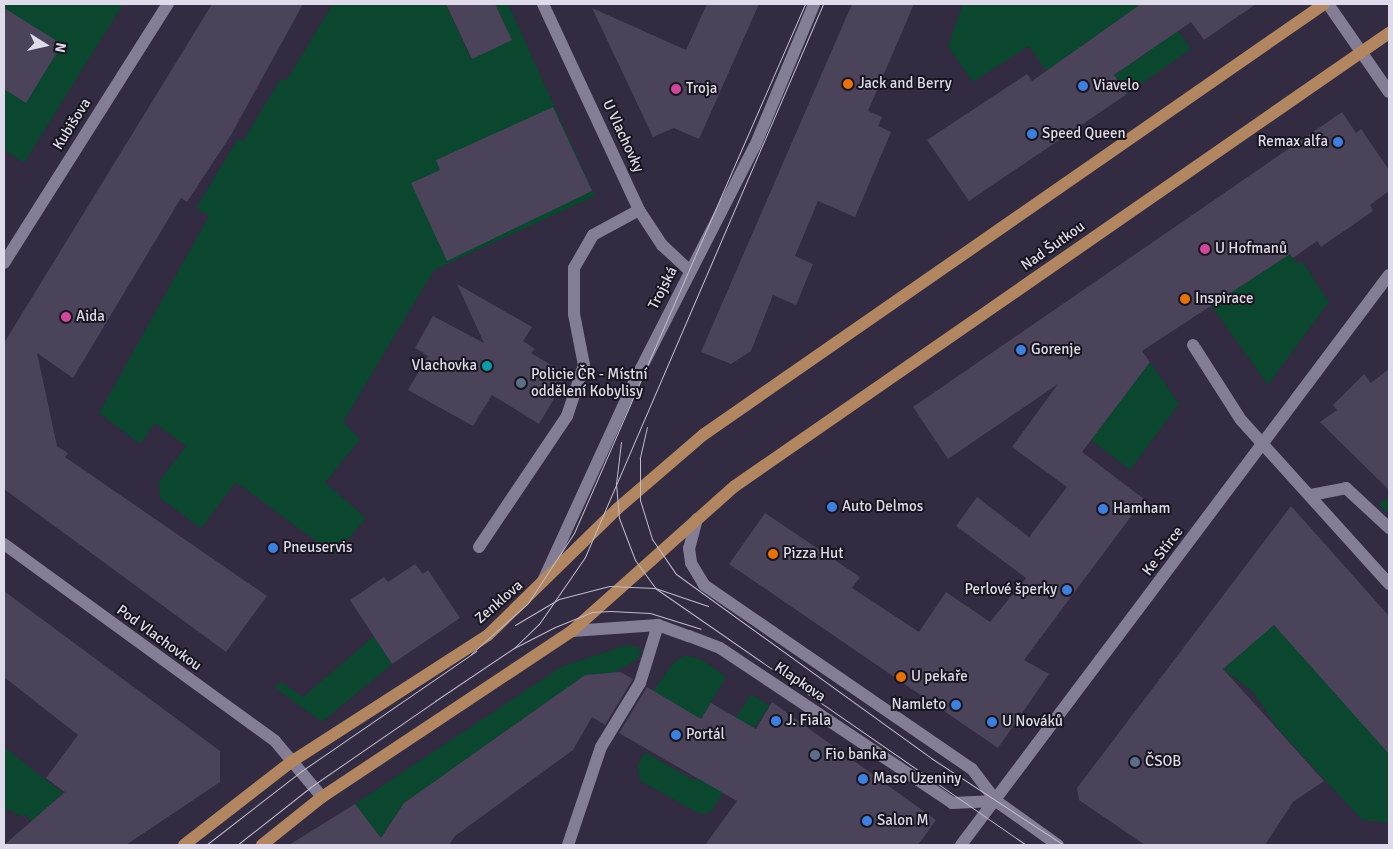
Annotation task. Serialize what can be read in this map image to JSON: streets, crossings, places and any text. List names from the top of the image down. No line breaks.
{"streets":{"main road":["Nad Šutkou","Zenklova"],"street":["Kubišova","U Vlachovky","Trojská","Ke Stírce","Pod Vlachovkou","Klapkova"]},"crossings":[["U Vlachovky","Trojská"],["Nad Šutkou","Klapkova"],["Trojská","Zenklova"],["Ke Stírce","Klapkova"],["Zenklova","Pod Vlachovkou"]],"places":["Jack and Berry","Viavelo","Troja","Speed Queen","Remax alfa","U Hofmanů","Inspirace","Aida","Gorenje","Vlachovka","Policie ČR - Místní oddělení Kobylisy","Auto Delmos","Hamham","Pneuservis","Pizza Hut","Perlové šperky","U pekaře","Namleto","J. Fiala","U Nováků","Portál","Fio banka","ČSOB","Maso Uzeniny","Salon M"],"north":"right"}
